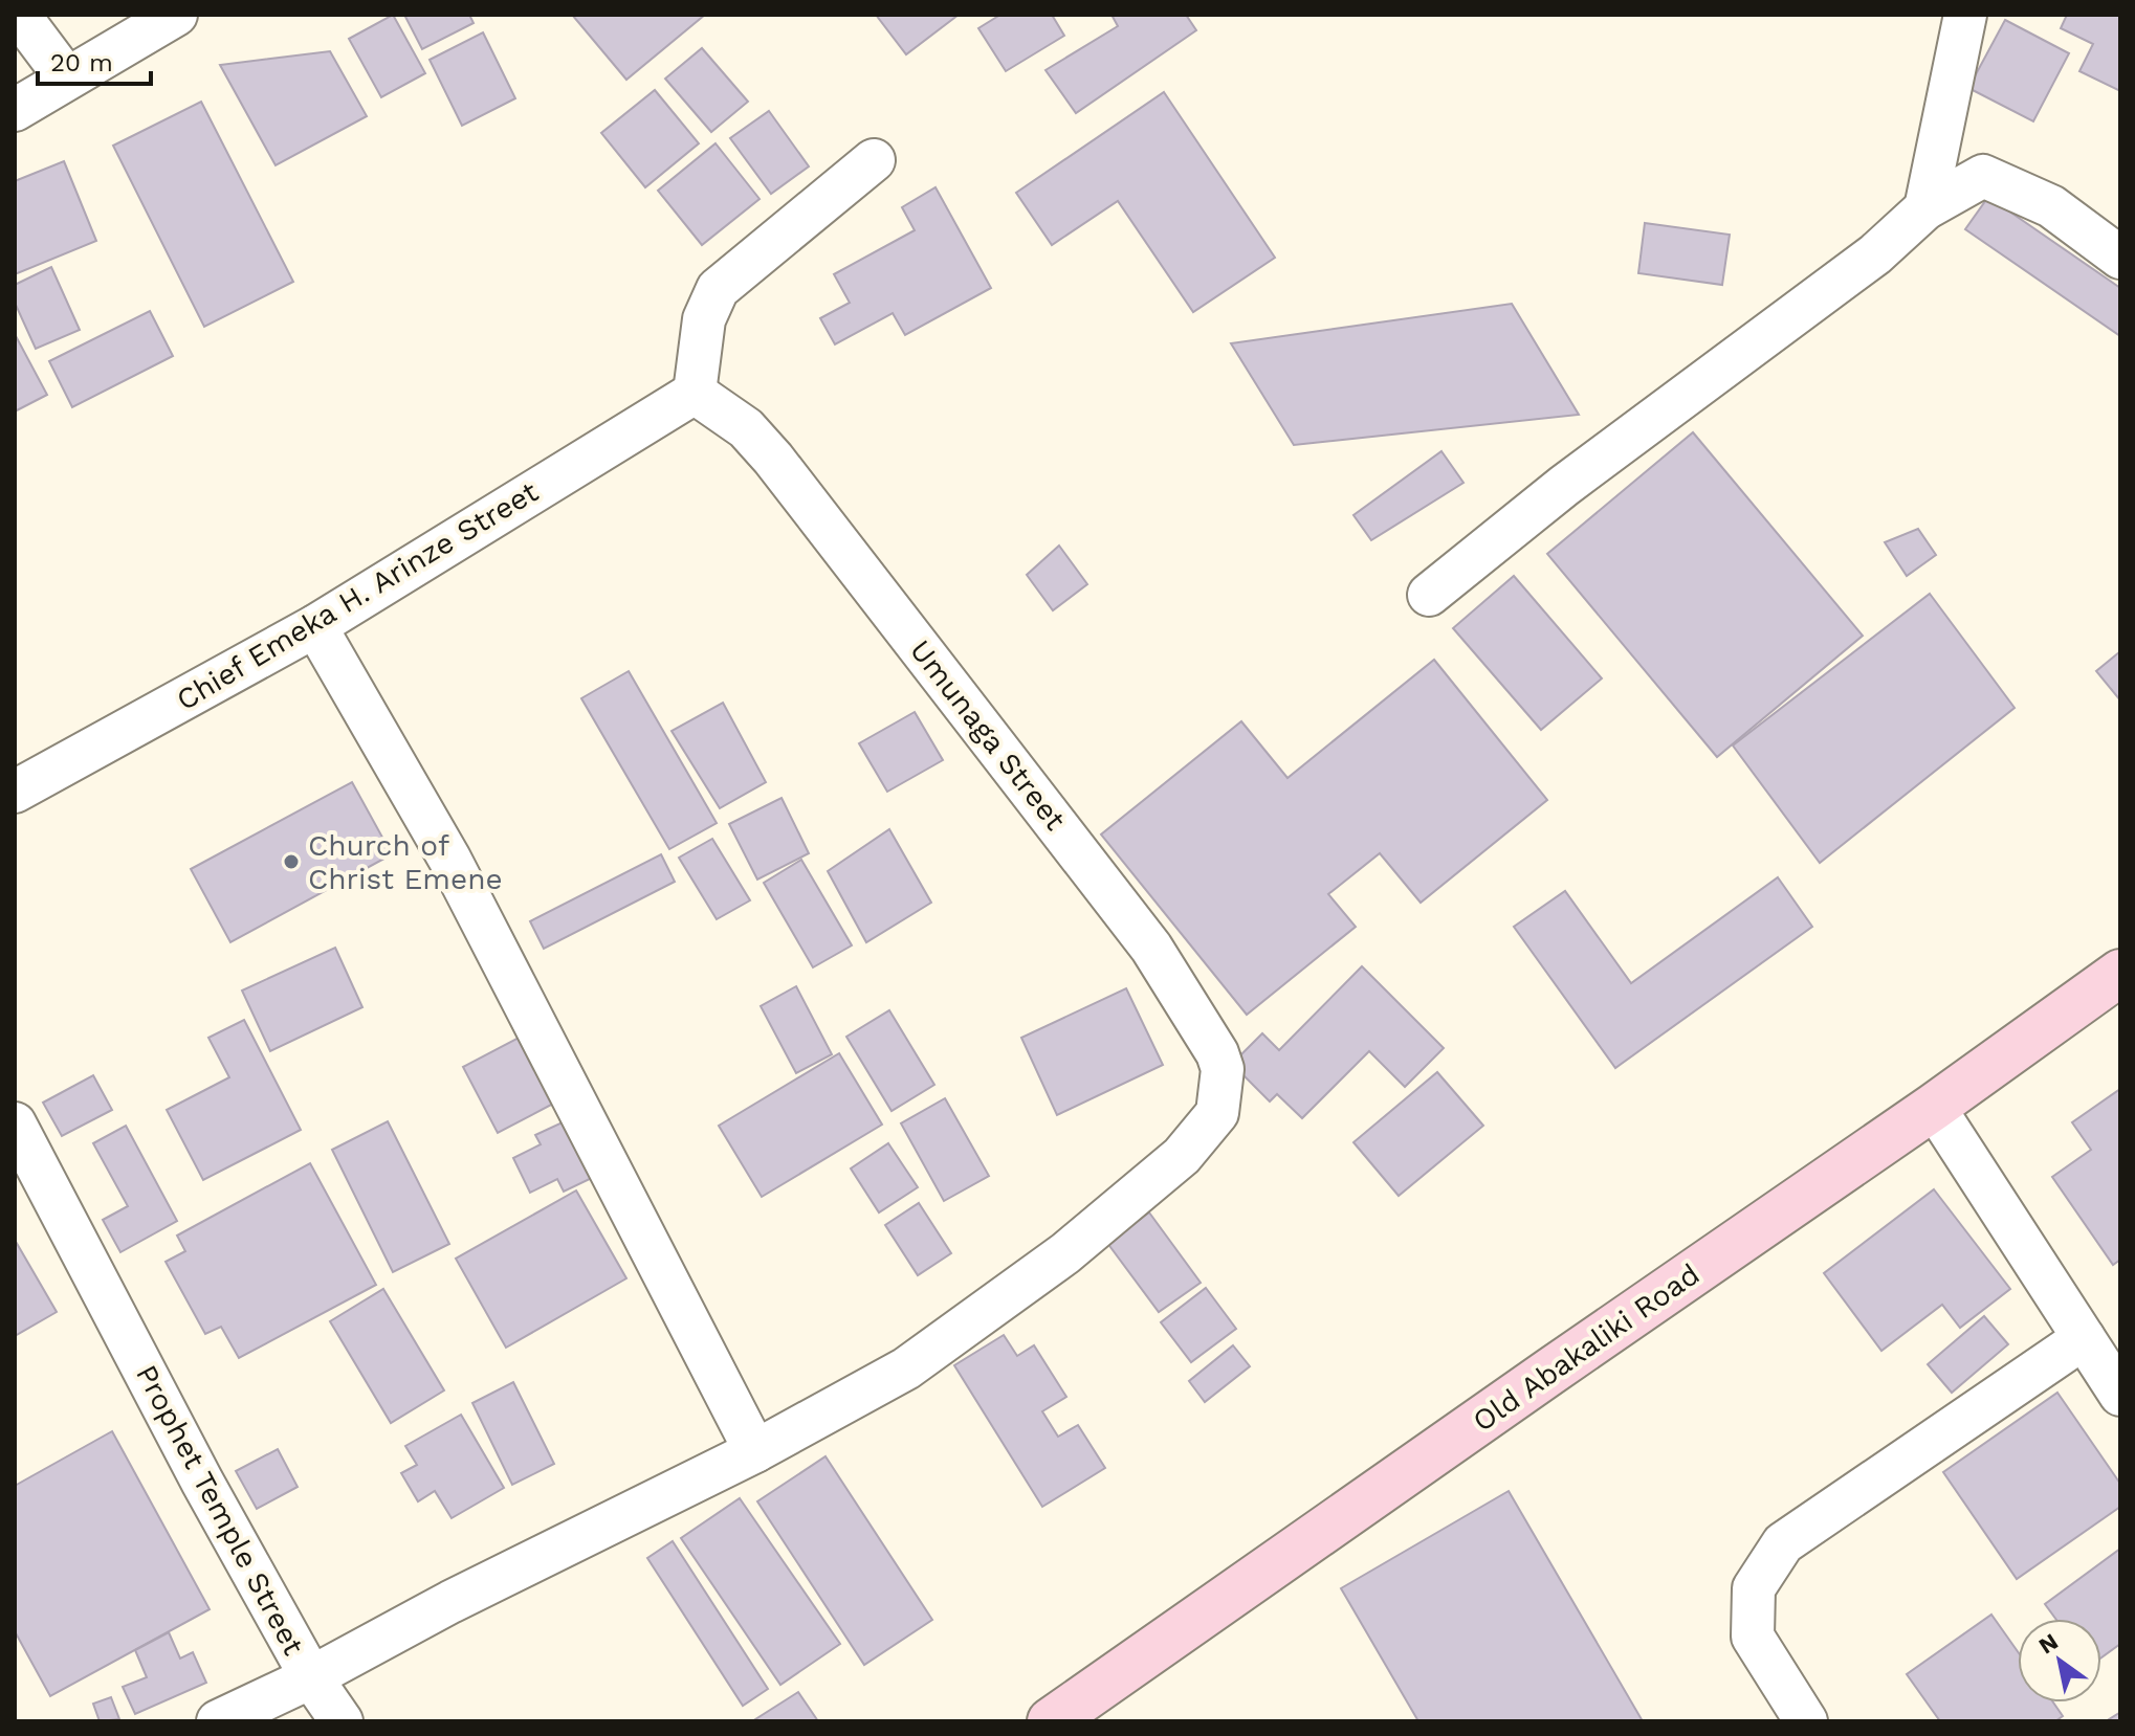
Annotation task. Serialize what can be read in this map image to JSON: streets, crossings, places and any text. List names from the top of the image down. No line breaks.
{"streets":{"main road":["Old Abakaliki Road"],"street":["Chief Emeka H. Arinze Street","Umunaga Street","Prophet Temple Street"]},"crossings":[["Chief Emeka H. Arinze Street","Umunaga Street"],["Umunaga Street","Prophet Temple Street"]],"places":["Church of Christ Emene"],"scale_bar":"20 m","north":"top left"}
